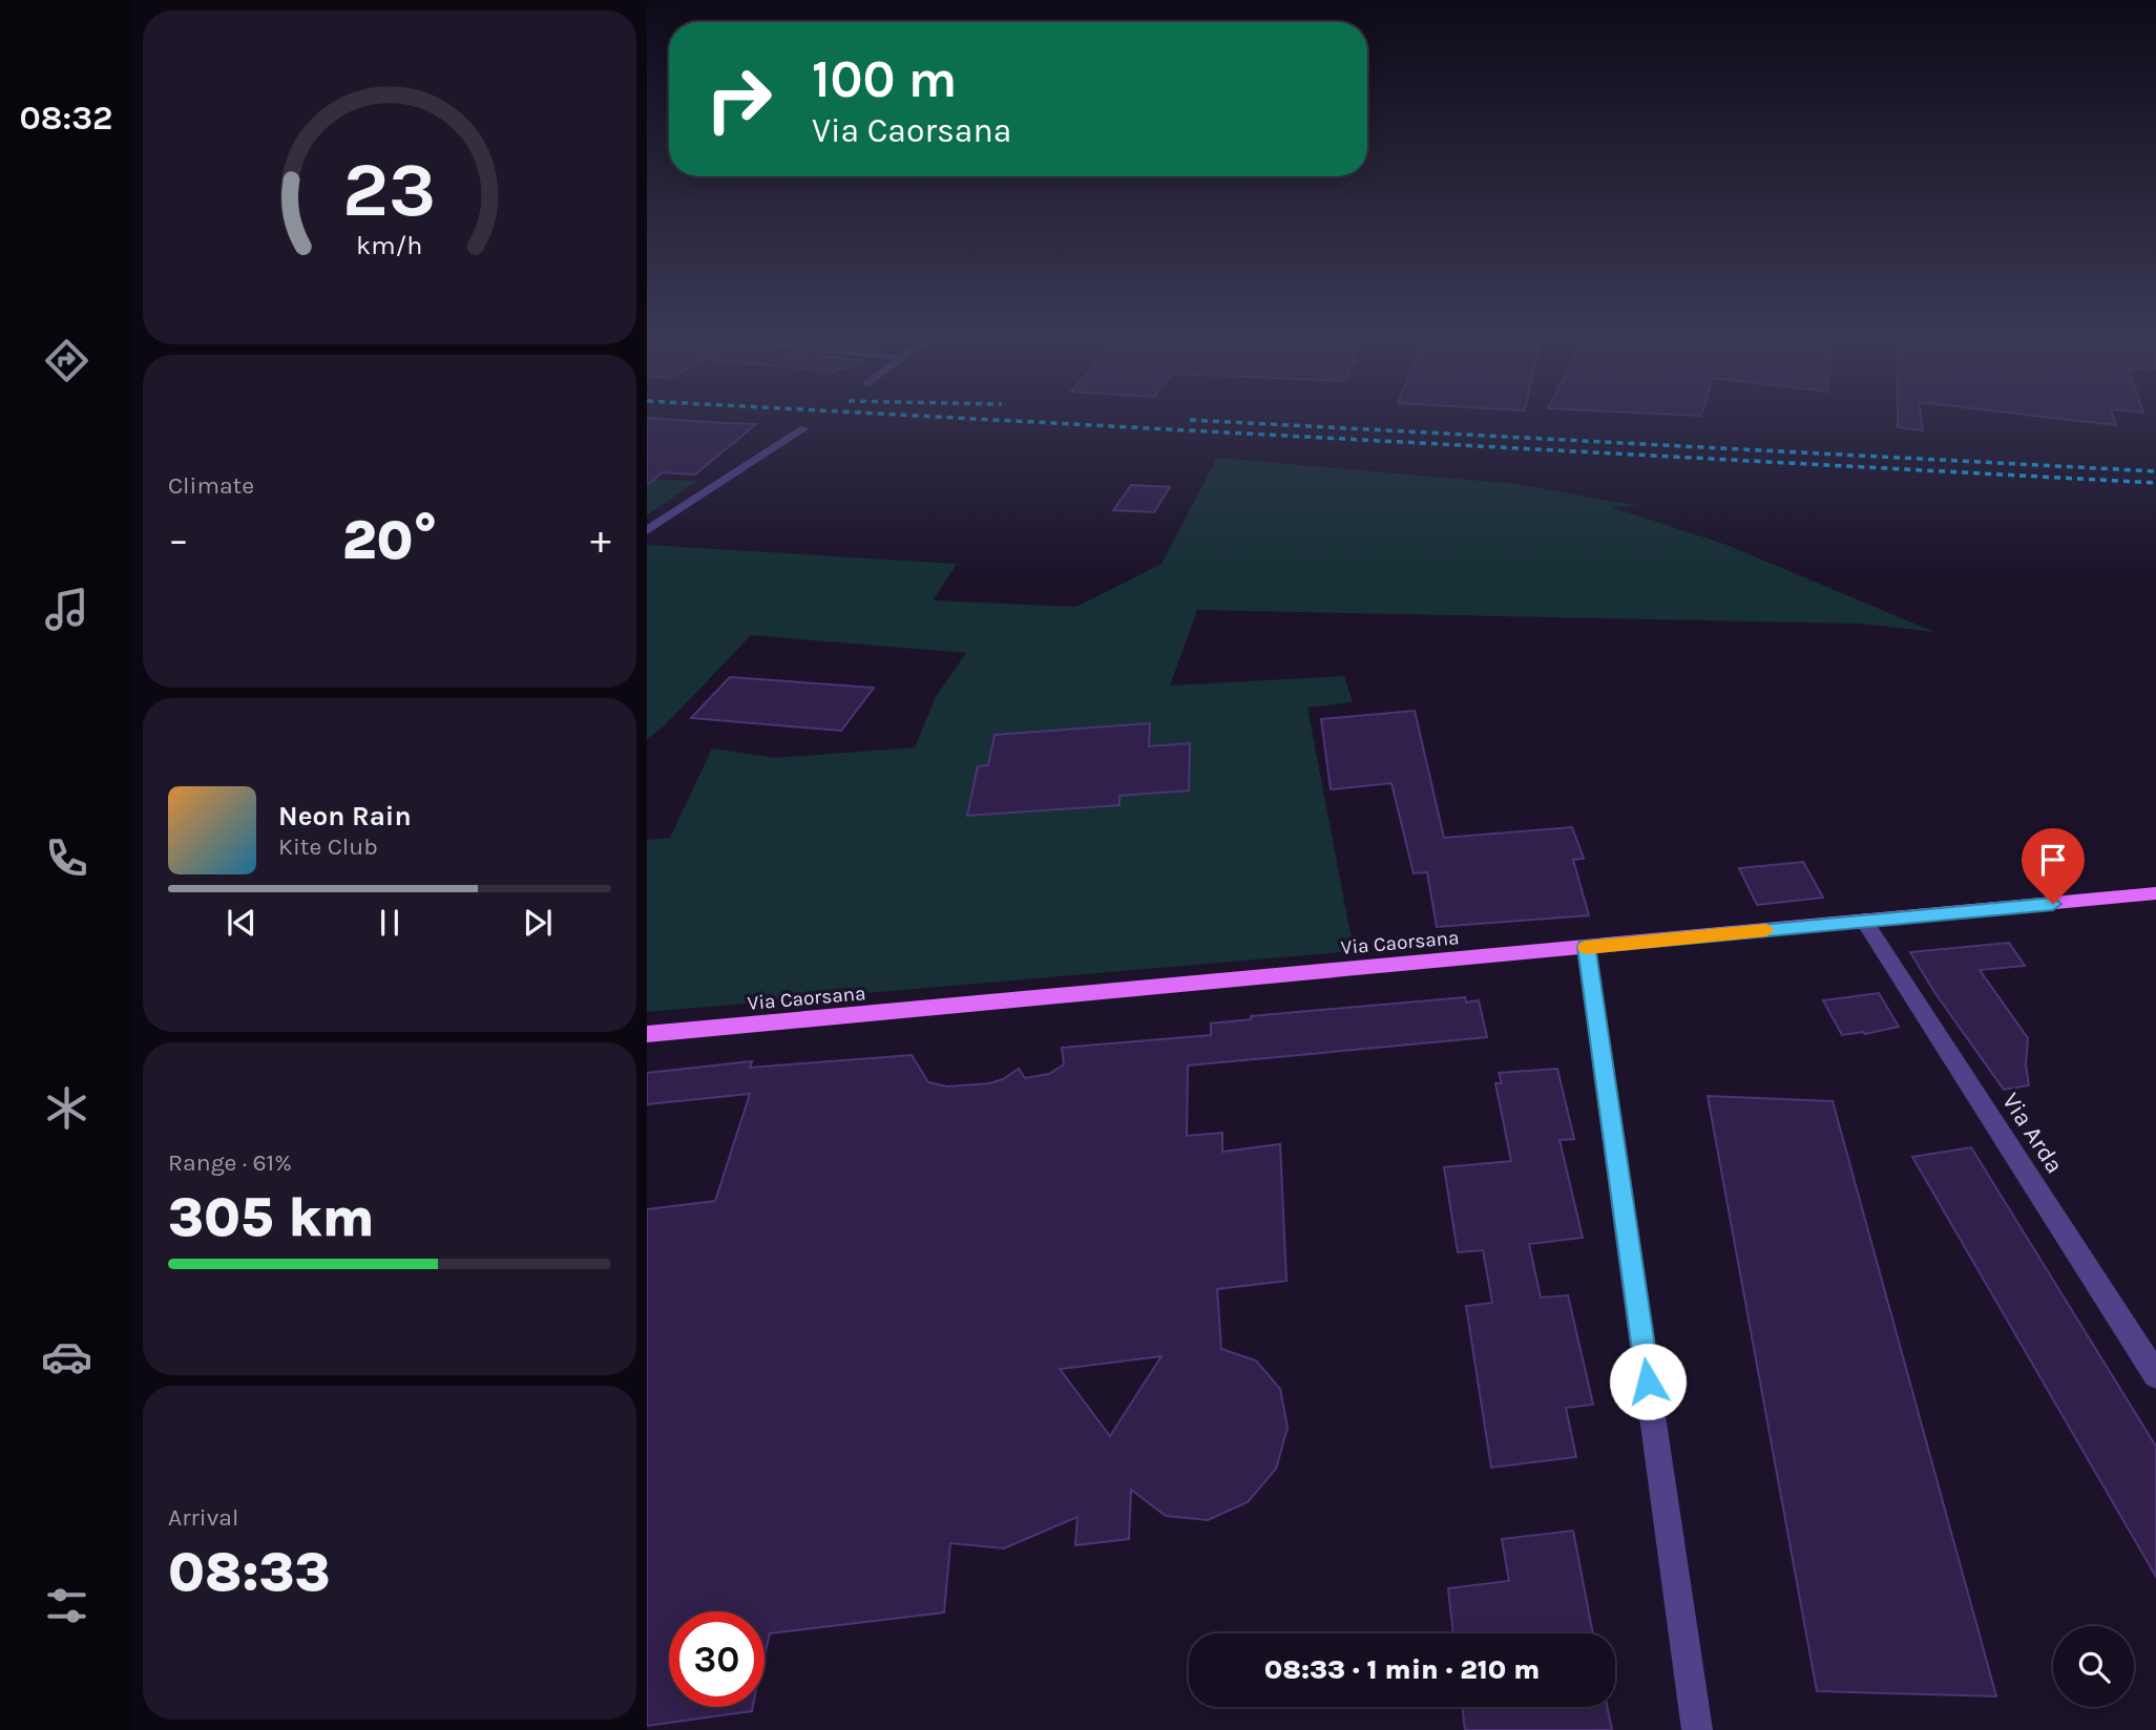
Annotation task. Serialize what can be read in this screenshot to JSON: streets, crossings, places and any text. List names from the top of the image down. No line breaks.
{"streets":{"main road":["Via Caorsana"],"street":["Via Arda"]},"crossings":[["Via Caorsana","Via Arda"]],"page":{"tabs":"08:32","turn":["100 m","Via Caorsana"],"tile":["Climate",["Range · 61%","305 km"],["Arrival","08:33"]],"heat":["−","20°","+"],"song":["Neon Rain","Kite Club"],"limit":"30","trip":"08:33 · 1 min · 210 m","gauge":["23","km/h"]}}
